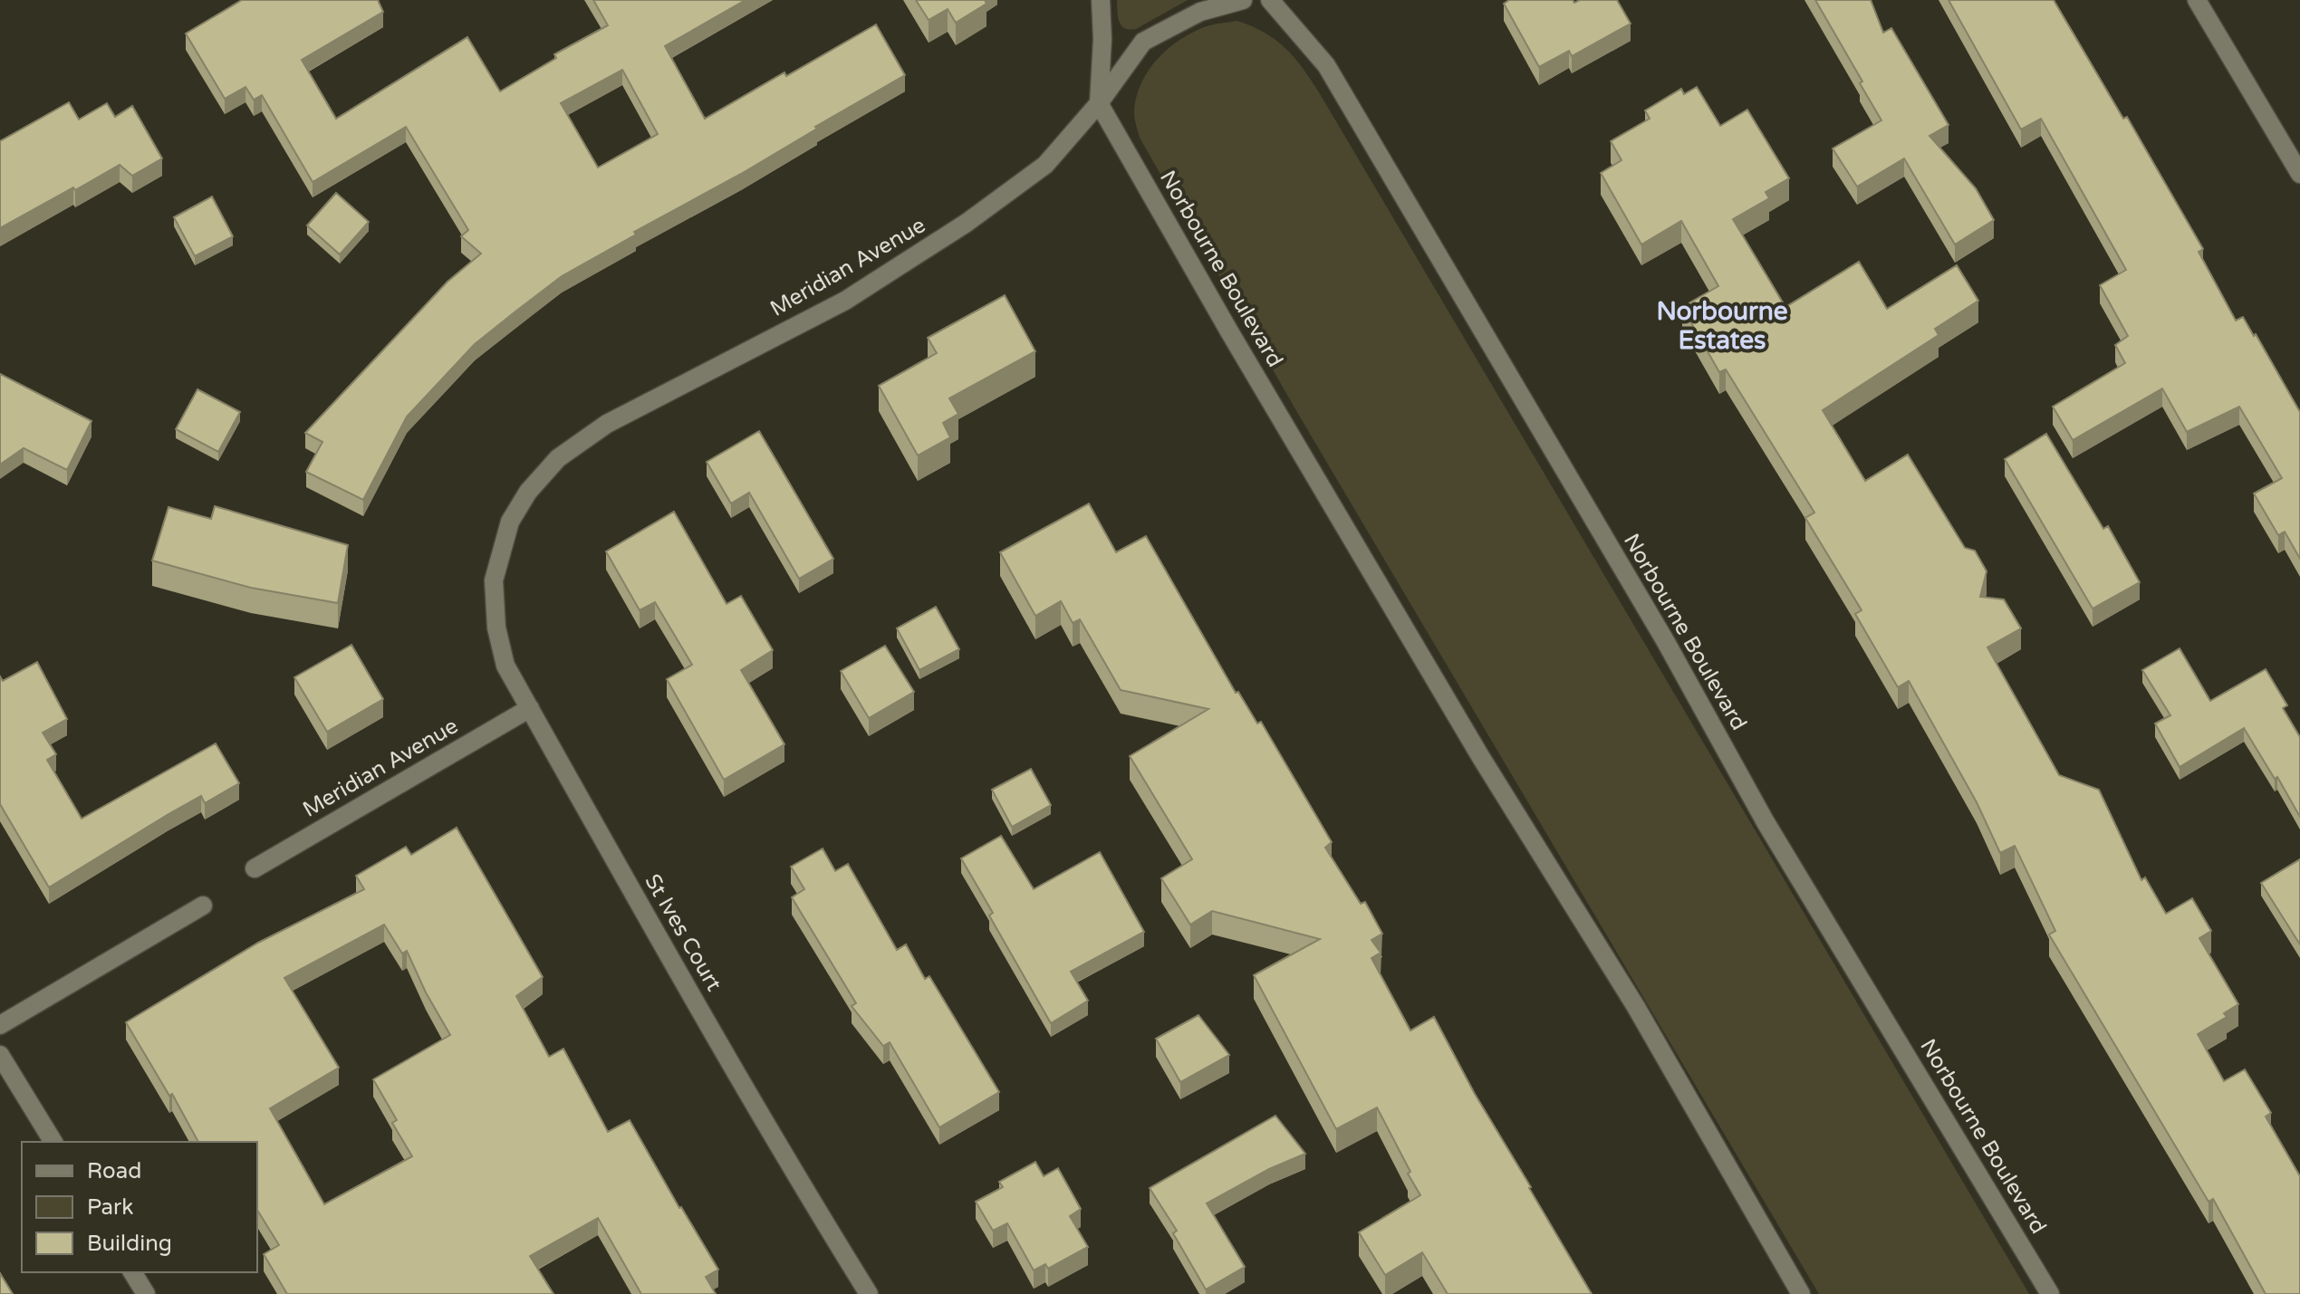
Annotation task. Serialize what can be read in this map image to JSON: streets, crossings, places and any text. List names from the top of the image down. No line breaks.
{"streets":{"street":["Meridian Avenue","Norbourne Boulevard","St Ives Court"]},"crossings":[["Meridian Avenue","Norbourne Boulevard"],["Meridian Avenue","St Ives Court"]],"districts":["Norbourne Estates"],"legend":["Road","Park","Building"]}
